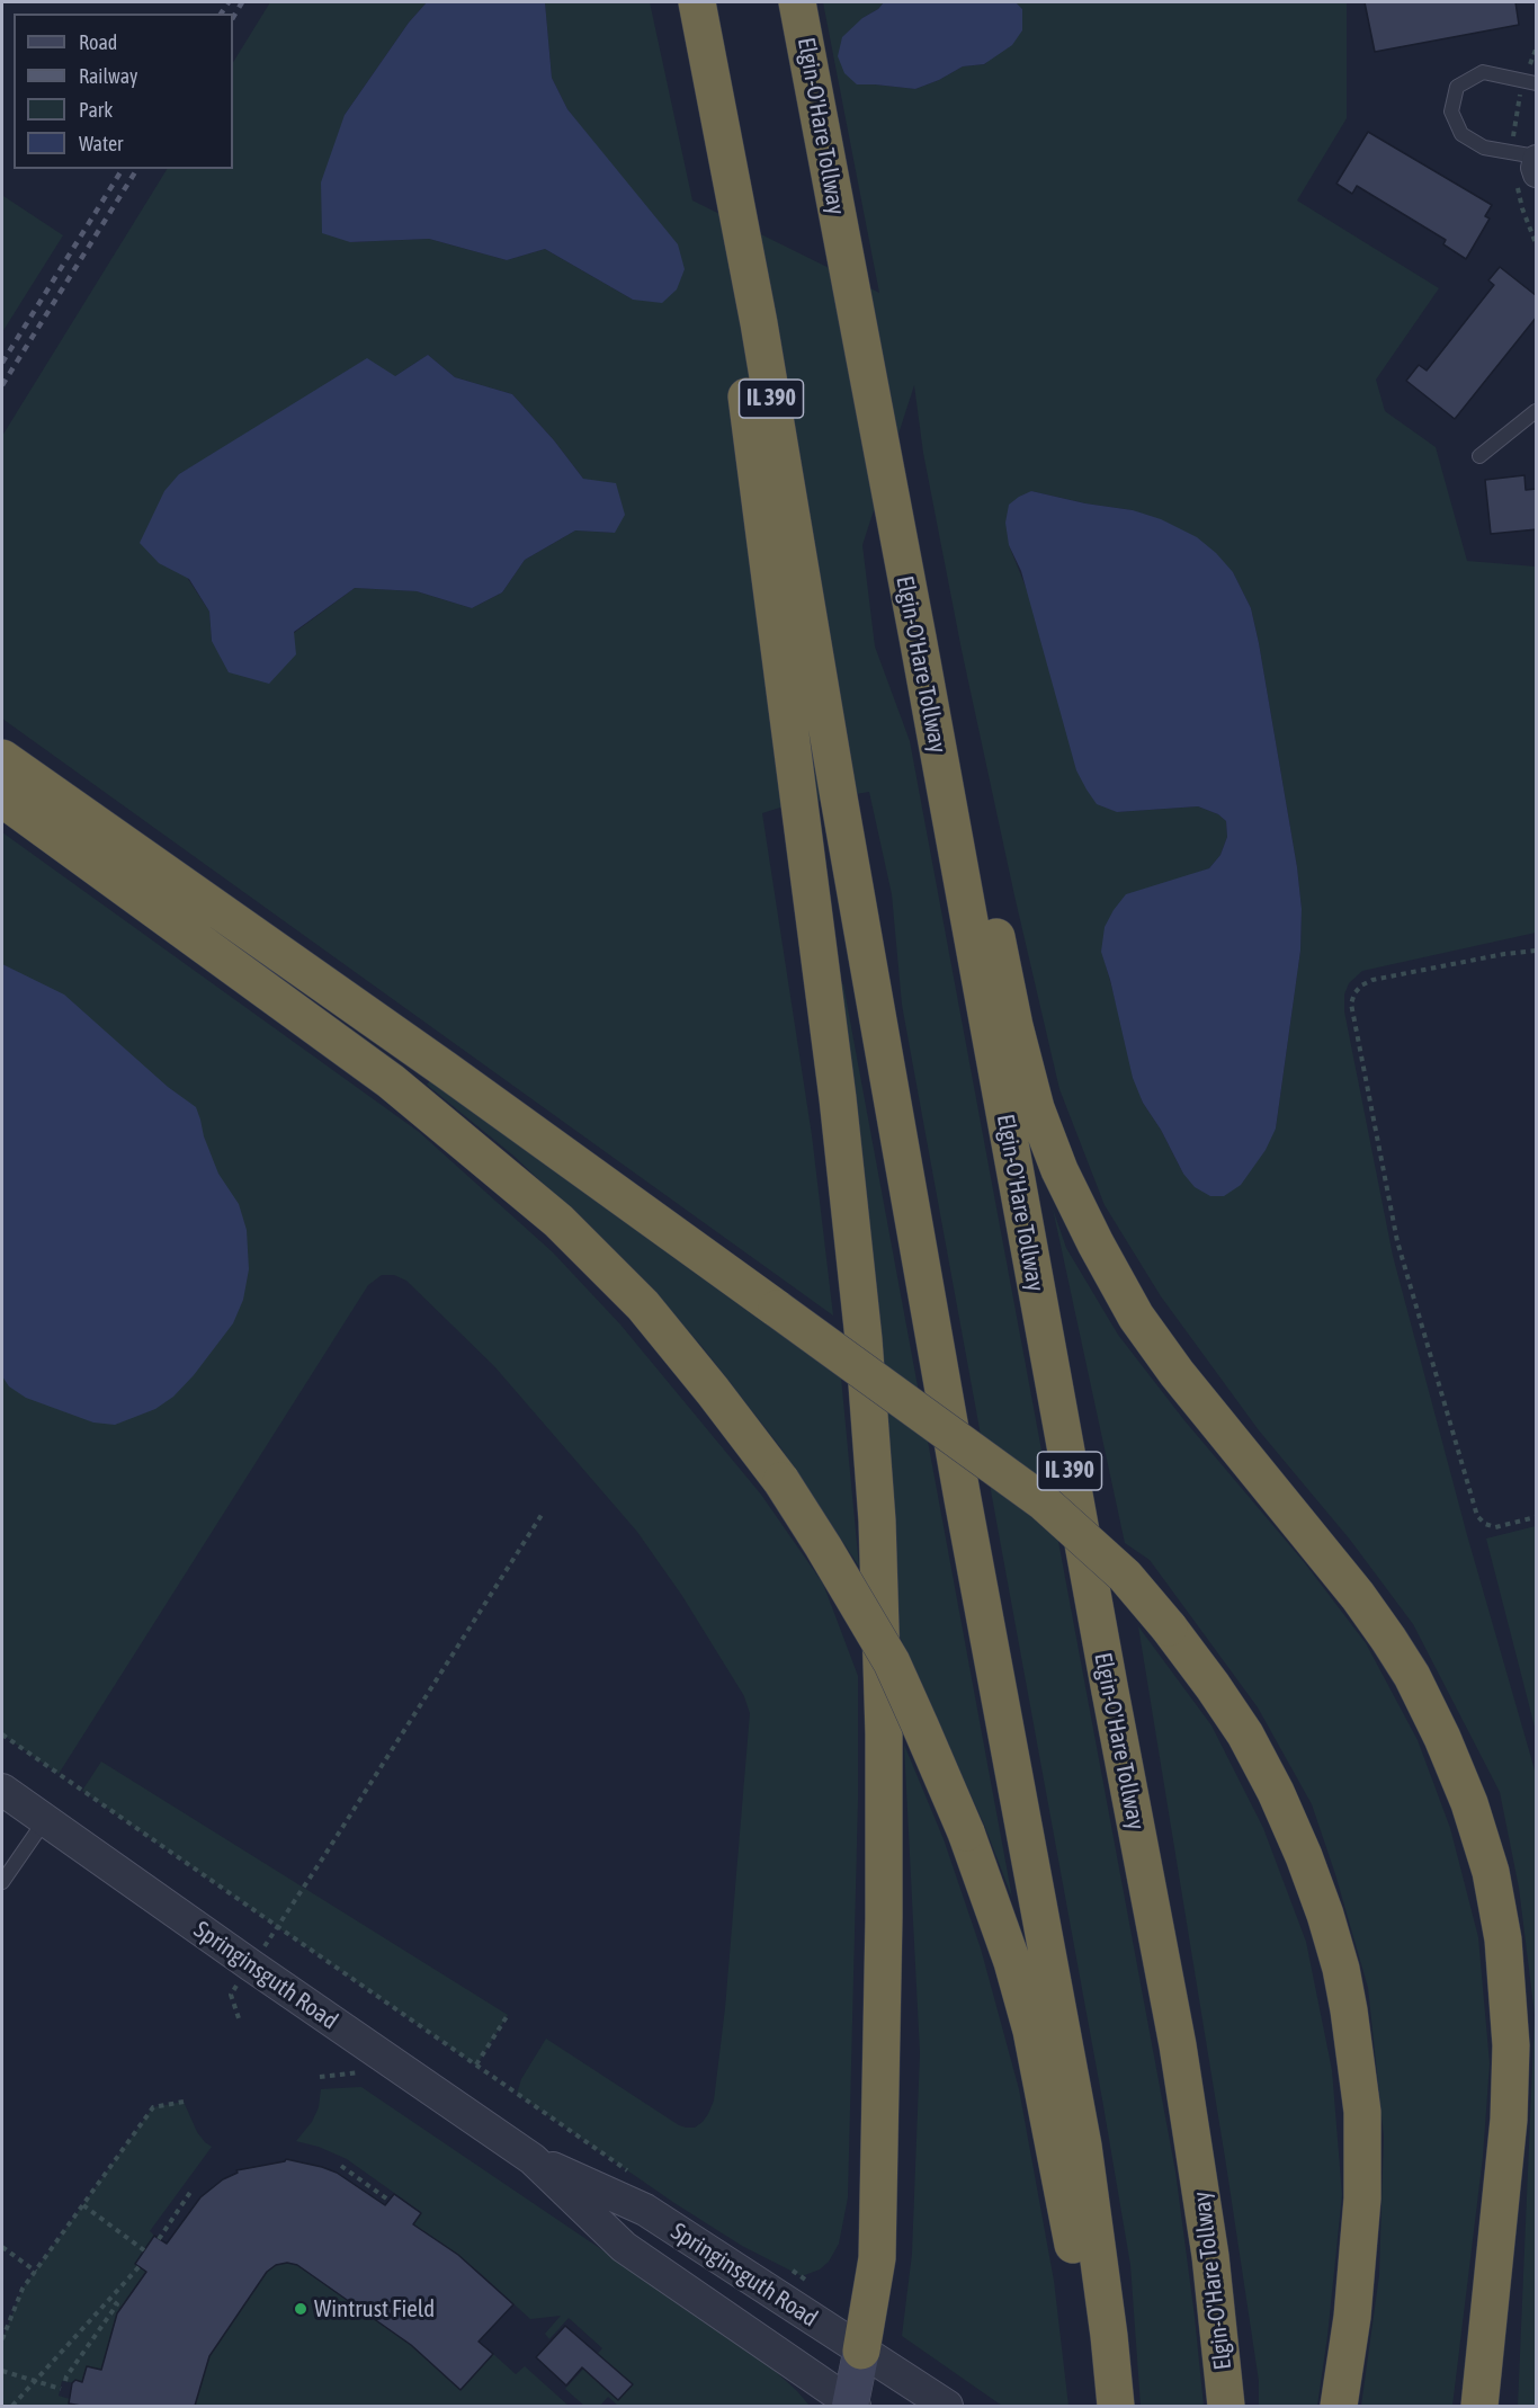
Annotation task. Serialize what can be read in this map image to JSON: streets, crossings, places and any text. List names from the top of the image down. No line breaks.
{"streets":{"highway":["Elgin-O'Hare Tollway","IL 390"],"street":["Springinsguth Road"]},"places":["Wintrust Field"],"legend":["Road","Railway","Park","Water"]}
